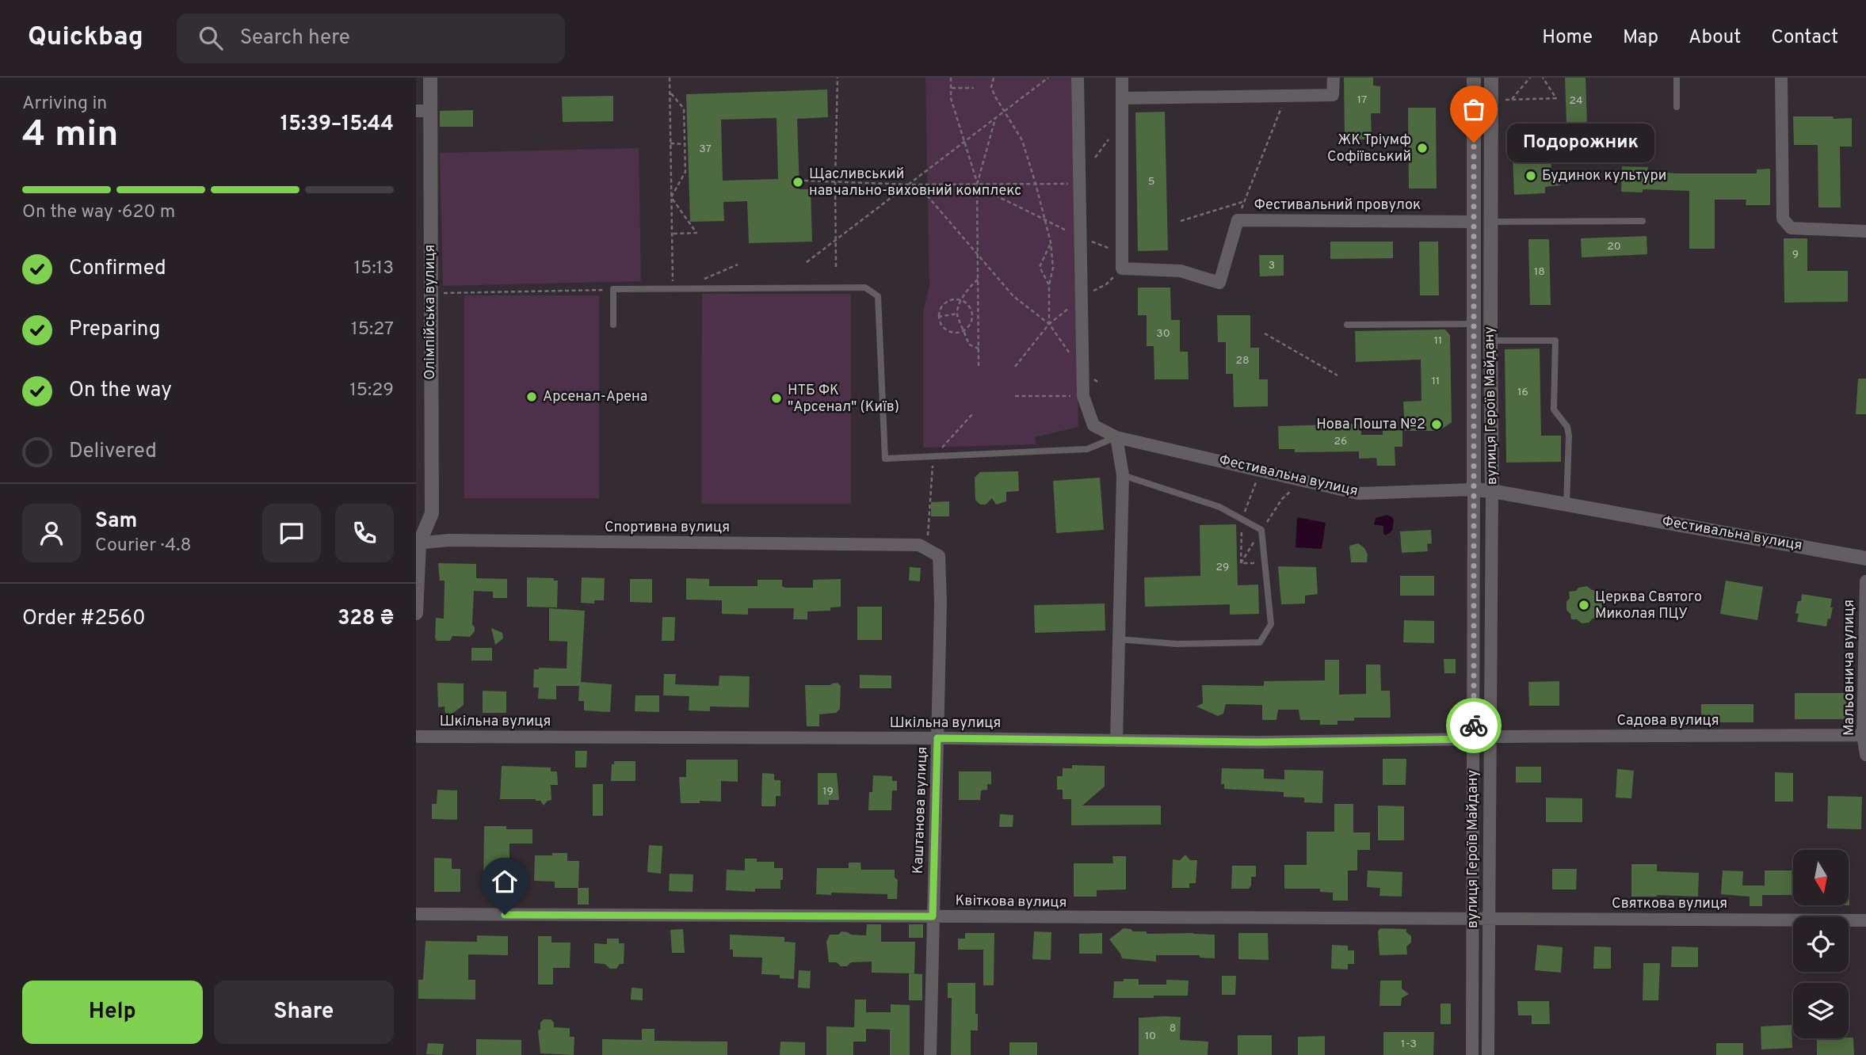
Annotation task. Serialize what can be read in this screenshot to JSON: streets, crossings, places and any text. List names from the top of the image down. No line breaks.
{"streets":{"street":["Фестивальний провулок","Олімпійська вулиця","вулиця Героїв Майдану","Фестивальна вулиця","Спортивна вулиця","Мальовнича вулиця","Садова вулиця","Шкільна вулиця","Каштанова вулиця","Квіткова вулиця","Святкова вулиця"]},"crossings":[["Фестивальний провулок","вулиця Героїв Майдану"],["Олімпійська вулиця","Спортивна вулиця"],["вулиця Героїв Майдану","Фестивальна вулиця"],["вулиця Героїв Майдану","Садова вулиця"],["вулиця Героїв Майдану","Шкільна вулиця"],["вулиця Героїв Майдану","Квіткова вулиця"],["вулиця Героїв Майдану","Святкова вулиця"],["Спортивна вулиця","Каштанова вулиця"],["Мальовнича вулиця","Садова вулиця"],["Садова вулиця","Шкільна вулиця"],["Шкільна вулиця","Каштанова вулиця"],["Каштанова вулиця","Квіткова вулиця"],["Квіткова вулиця","Святкова вулиця"]],"places":["Подорожник","ЖК Тріумф Софіївський","Будинок культури","Щасливський навчально-виховний комплекс","Арсенал-Арена","НТБ ФК \"Арсенал\" (Київ)","Нова Пошта №2","Церква Святого Миколая ПЦУ"],"house_numbers":["17","24","37","5","20","9","3","18","30","11","28","11","16","26","29","19","8","10","1-3"],"north":"bottom","page":{"header":"Quickbag","search":"Search here","nav":["Home","Map","About","Contact"],"heading":["4 min","Arriving in","15:39–15:44"],"panel":["Sam","Courier · 4.8","Order #2560","328 ₴"],"bubble":"Подорожник","bar":"On the way · 620 m","list":[["Confirmed","15:13"],["Preparing","15:27"],["On the way","15:29"],"Delivered"],"buttons":["Help","Share"]}}
